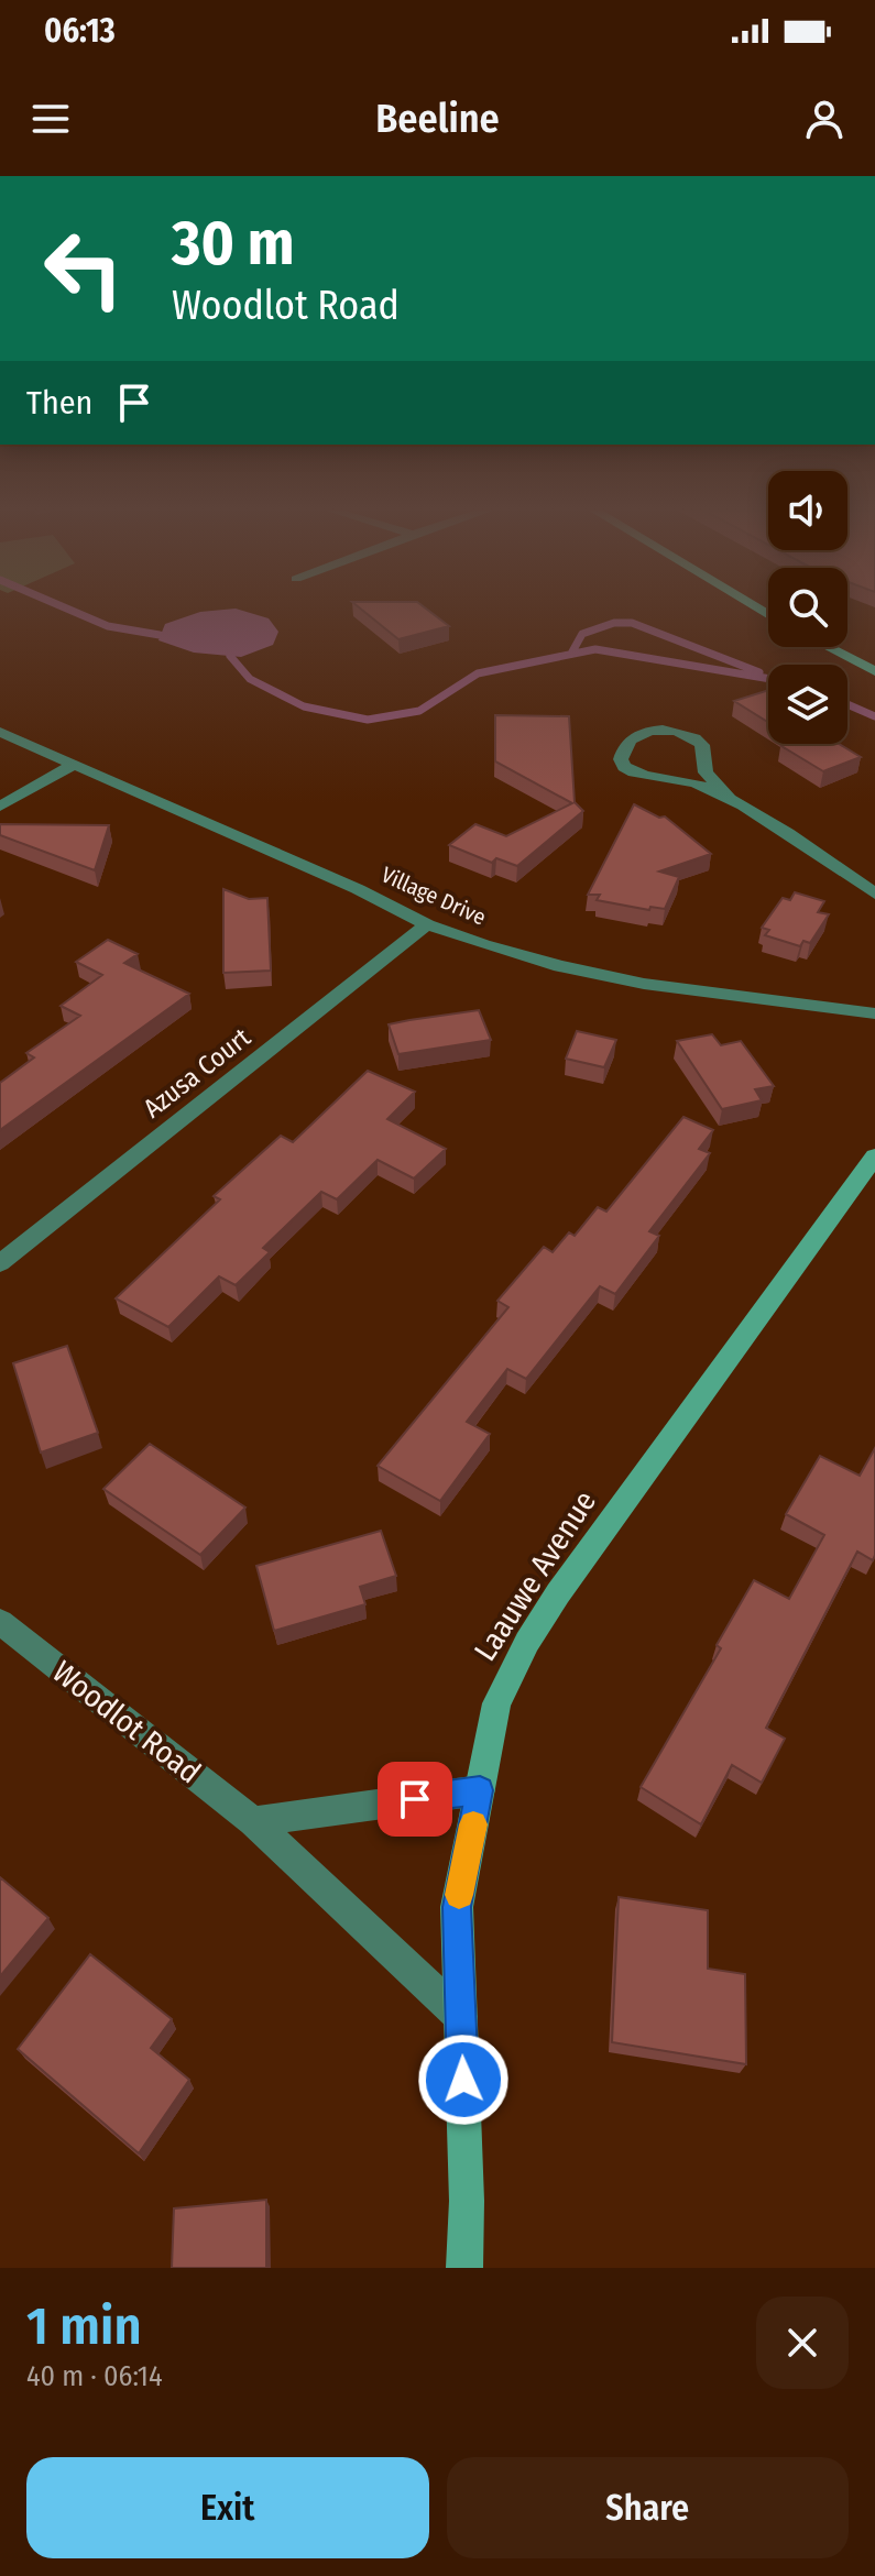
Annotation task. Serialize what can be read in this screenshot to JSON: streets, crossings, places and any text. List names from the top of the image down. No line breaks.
{"streets":{"street":["Village Drive","Azusa Court","Laauwe Avenue","Woodlot Road"]},"crossings":[["Village Drive","Azusa Court"],["Laauwe Avenue","Woodlot Road"]],"page":{"status":"06:13","header":"Beeline","turn":["30 m","Woodlot Road"],"then":"Then","heading":["1 min","40 m · 06:14"],"buttons":["Exit","Share"]}}
